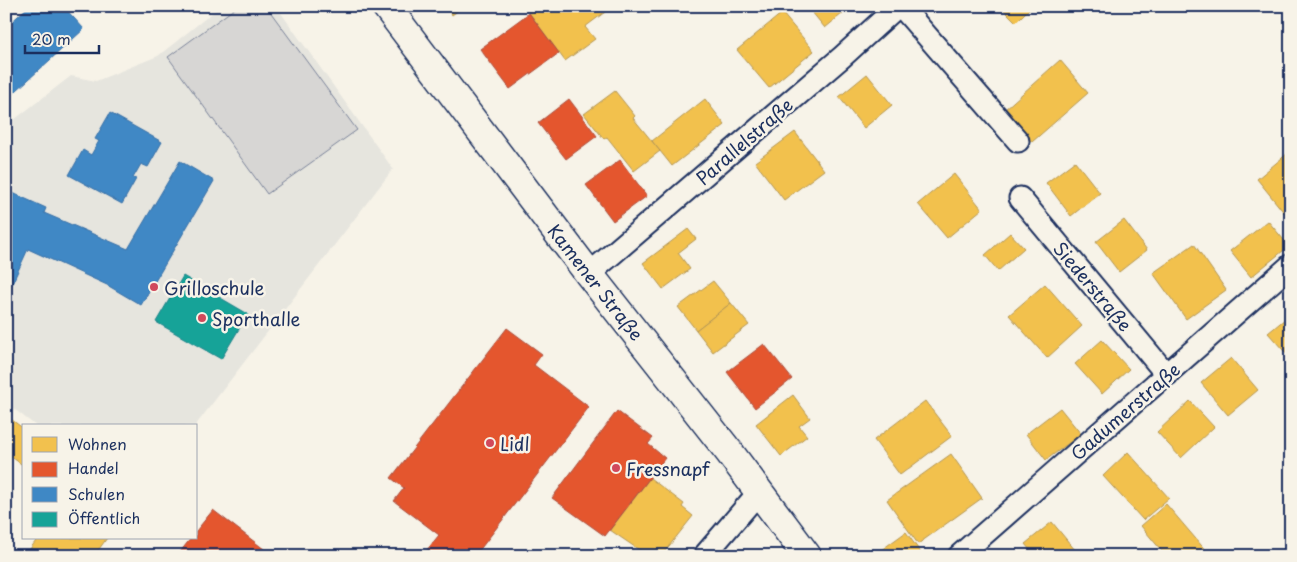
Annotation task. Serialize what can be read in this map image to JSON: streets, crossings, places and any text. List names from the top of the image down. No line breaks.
{"streets":{"main road":["Kamener Straße"],"street":["Parallelstraße","Siederstraße","Gadumerstraße"]},"crossings":[["Parallelstraße","Kamener Straße"],["Siederstraße","Gadumerstraße"]],"places":["Grilloschule","Sporthalle","Lidl","Fressnapf"],"legend":["Wohnen","Handel","Schulen","Öffentlich"],"scale_bar":"20 m"}
